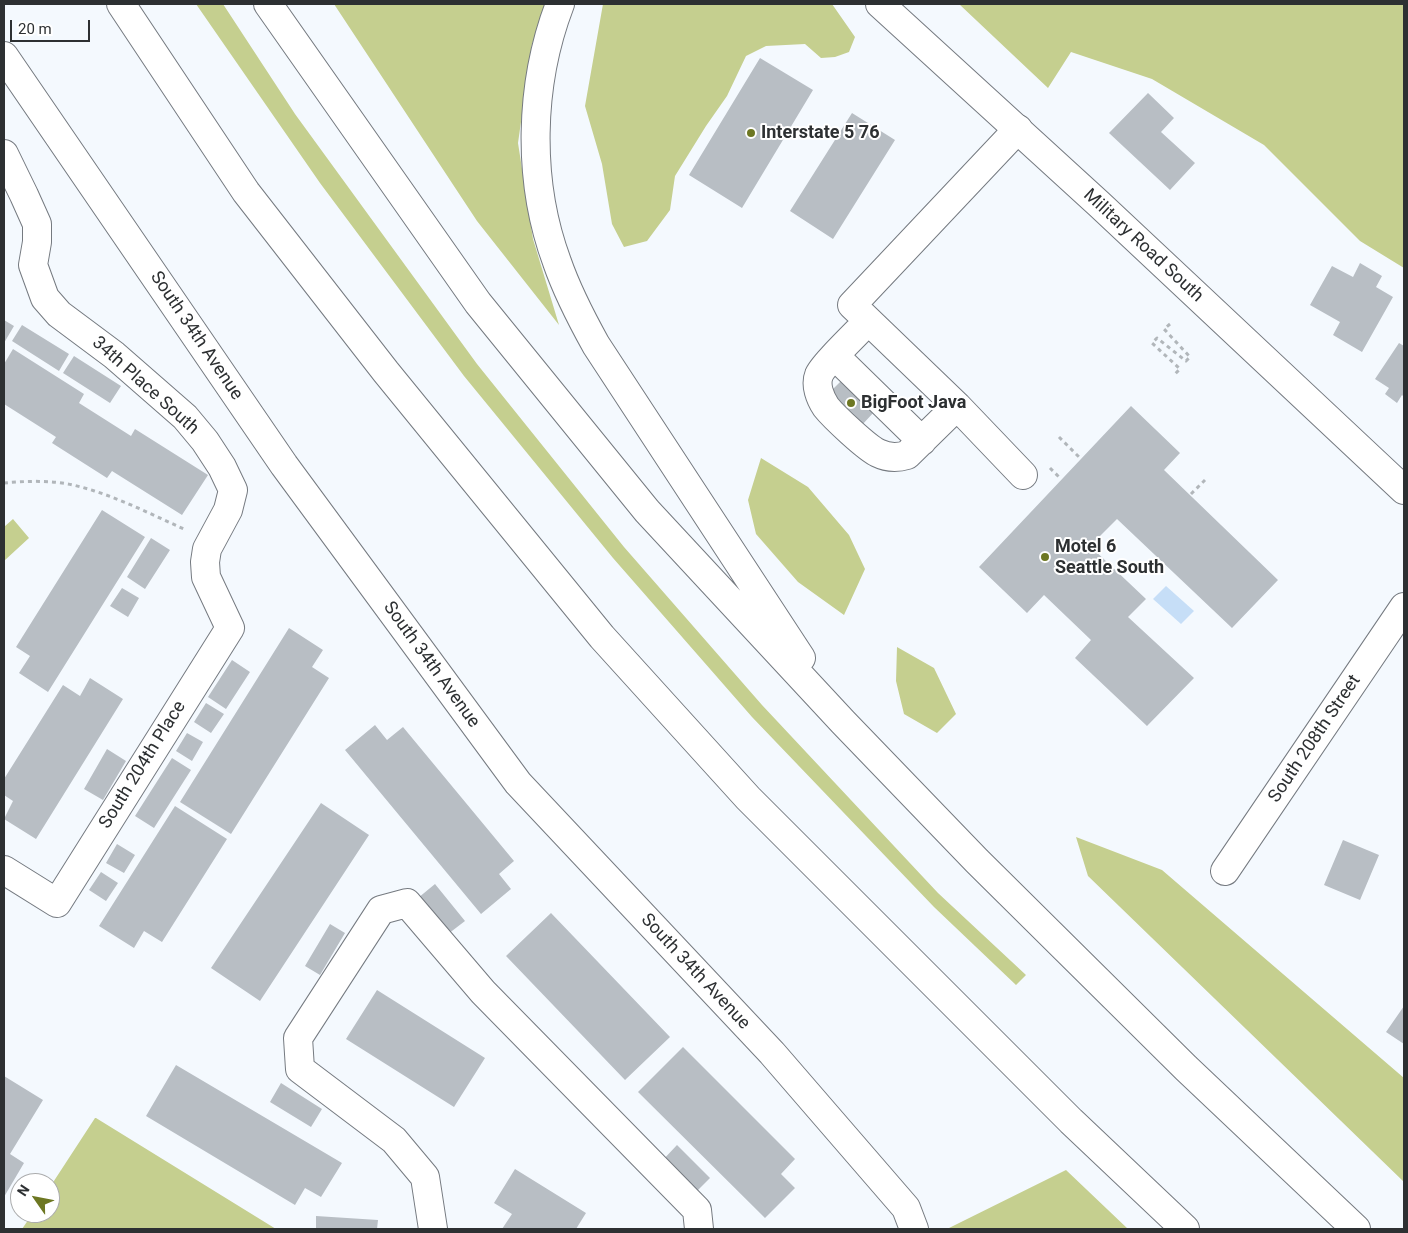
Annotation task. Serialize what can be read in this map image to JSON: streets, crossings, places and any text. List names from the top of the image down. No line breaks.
{"streets":{"main road":["Military Road South","South 34th Avenue","34th Place South","South 208th Street","South 204th Place"]},"crossings":[["34th Place South","South 204th Place"]],"places":["Interstate 5 76","BigFoot Java","Motel 6 Seattle South"],"scale_bar":"20 m","north":"top left"}
